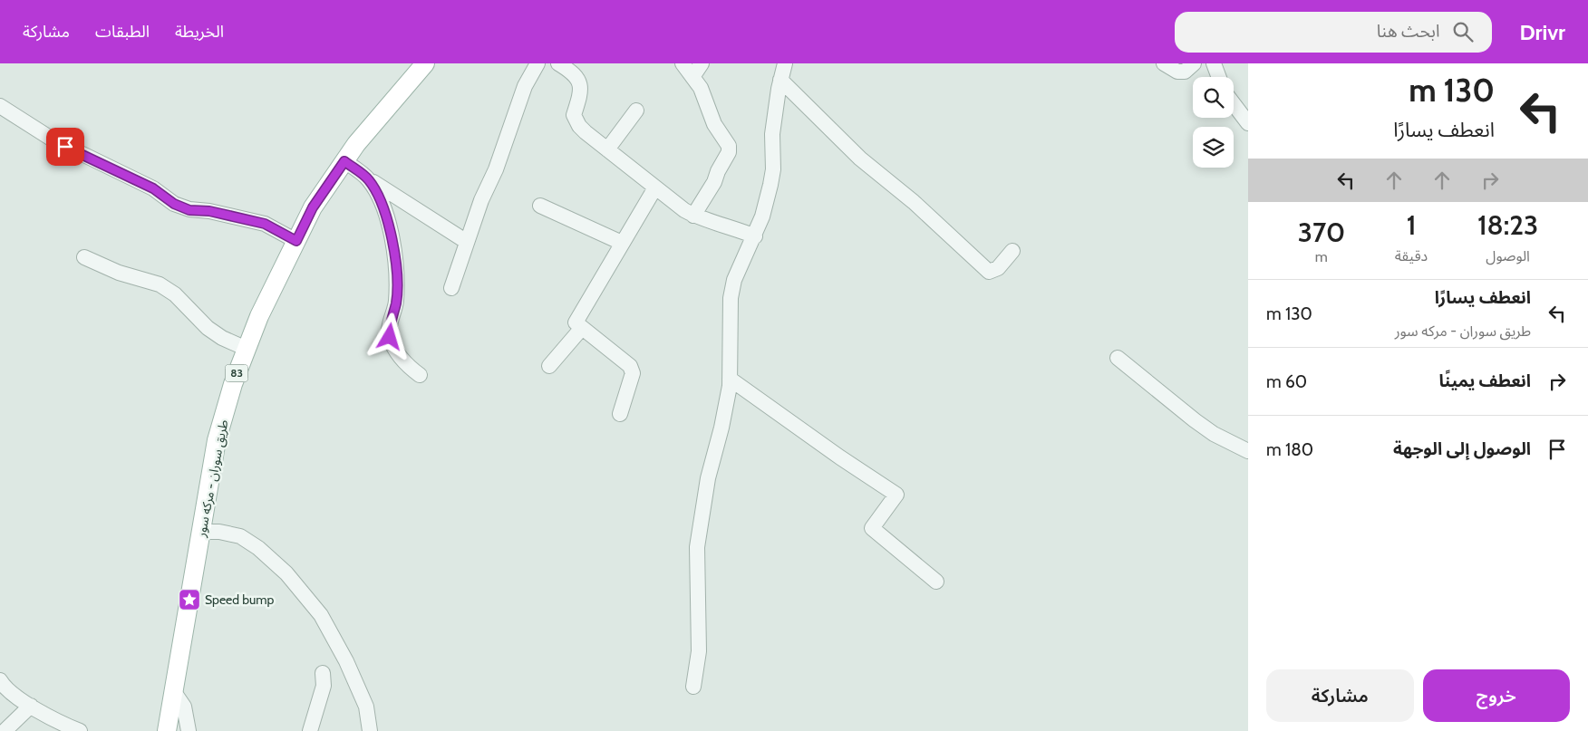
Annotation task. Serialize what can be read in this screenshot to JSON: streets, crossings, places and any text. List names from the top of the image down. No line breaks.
{"streets":{"main road":["83","طريق سوران - مركه سور"]},"places":{"place":["Speed bump"]},"page":{"header":"Drivr","search":"ابحث هنا","nav":["الخريطة","الطبقات","مشاركة"],"turn":["130 m","انعطف يسارًا"],"eta":["18:23","الوصول","1","دقيقة","370","m"],"list":[{"name":"انعطف يسارًا","note":"طريق سوران - مركه سور","value":"130 m"},{"name":"انعطف يمينًا","value":"60 m"},{"name":"الوصول إلى الوجهة","value":"180 m"}],"buttons":["خروج","مشاركة"]}}
